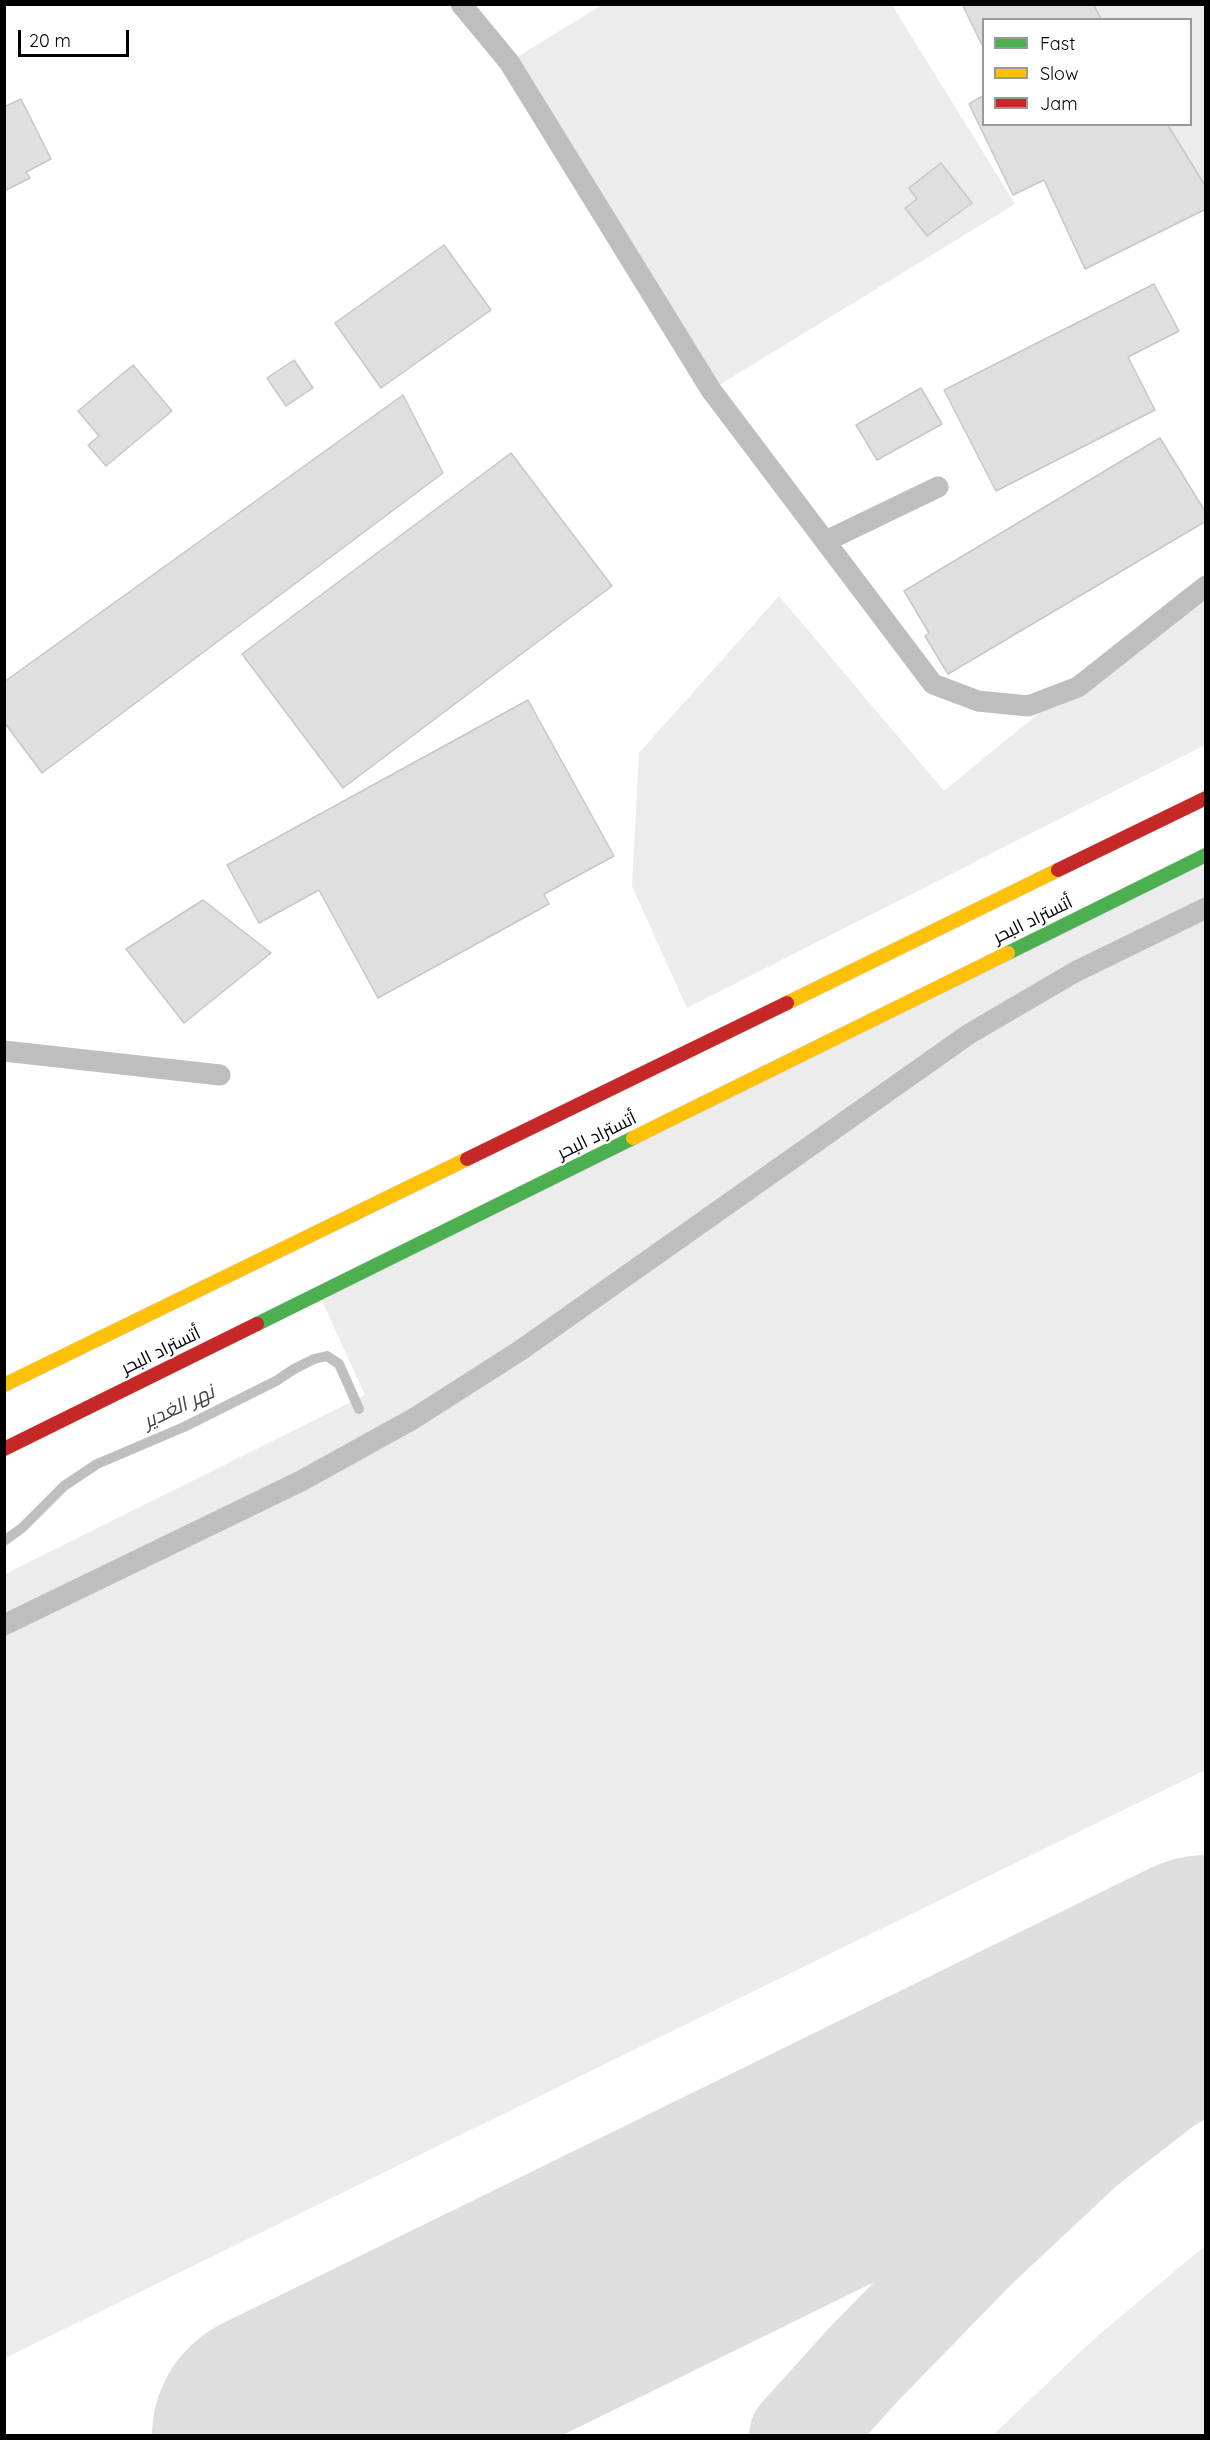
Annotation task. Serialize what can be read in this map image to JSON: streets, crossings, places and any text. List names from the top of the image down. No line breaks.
{"streets":{"highway":["أتستراد البحر"]},"water":["نهر الغدير"],"legend":["Fast","Slow","Jam"],"scale_bar":"20 m"}
